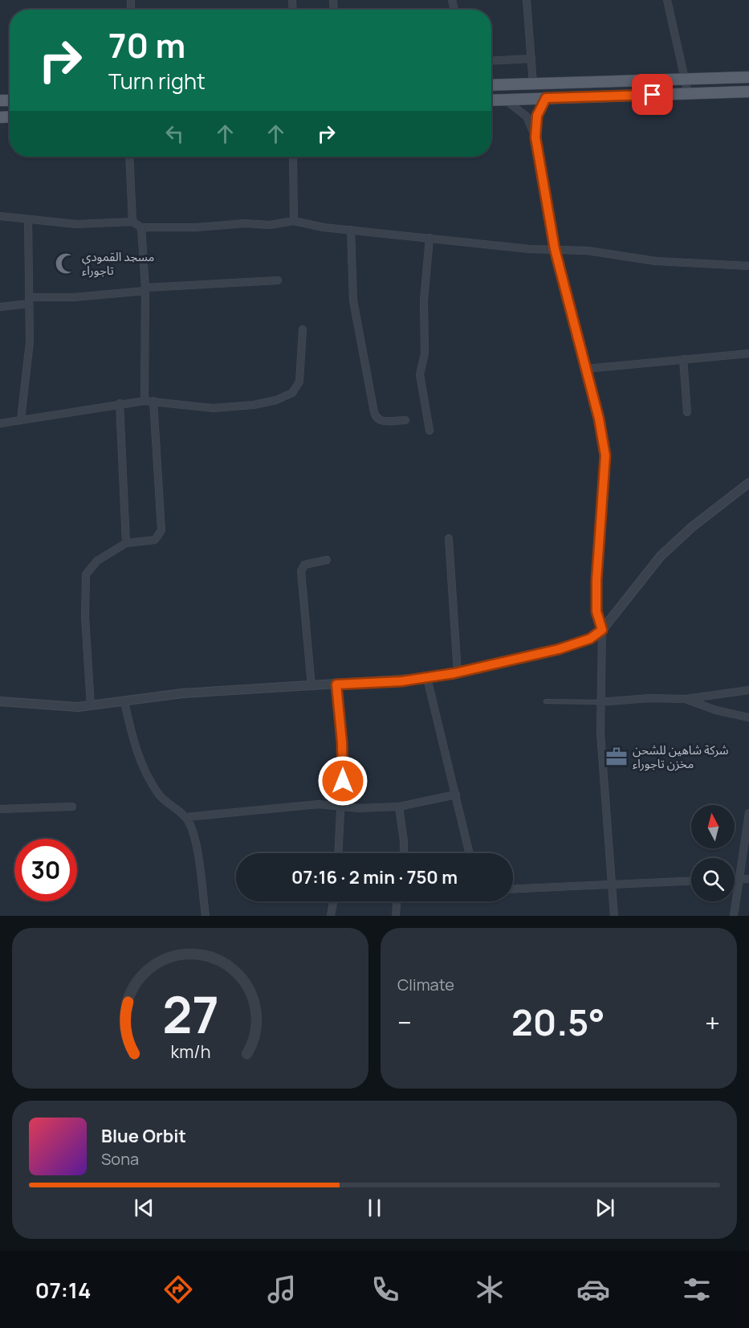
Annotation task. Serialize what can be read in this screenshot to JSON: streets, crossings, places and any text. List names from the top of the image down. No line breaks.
{"places":{"mosque":["مسجد القمودي تاجوراء"],"office":["شركة شاهين للشحن مخزن تاجوراء"]},"north":"top","page":{"turn":["70 m","Turn right"],"limit":"30","trip":"07:16 · 2 min · 750 m","tile":"Climate","heat":["−","20.5°","+"],"song":["Blue Orbit","Sona"],"tabs":"07:14","gauge":["27","km/h"]}}
